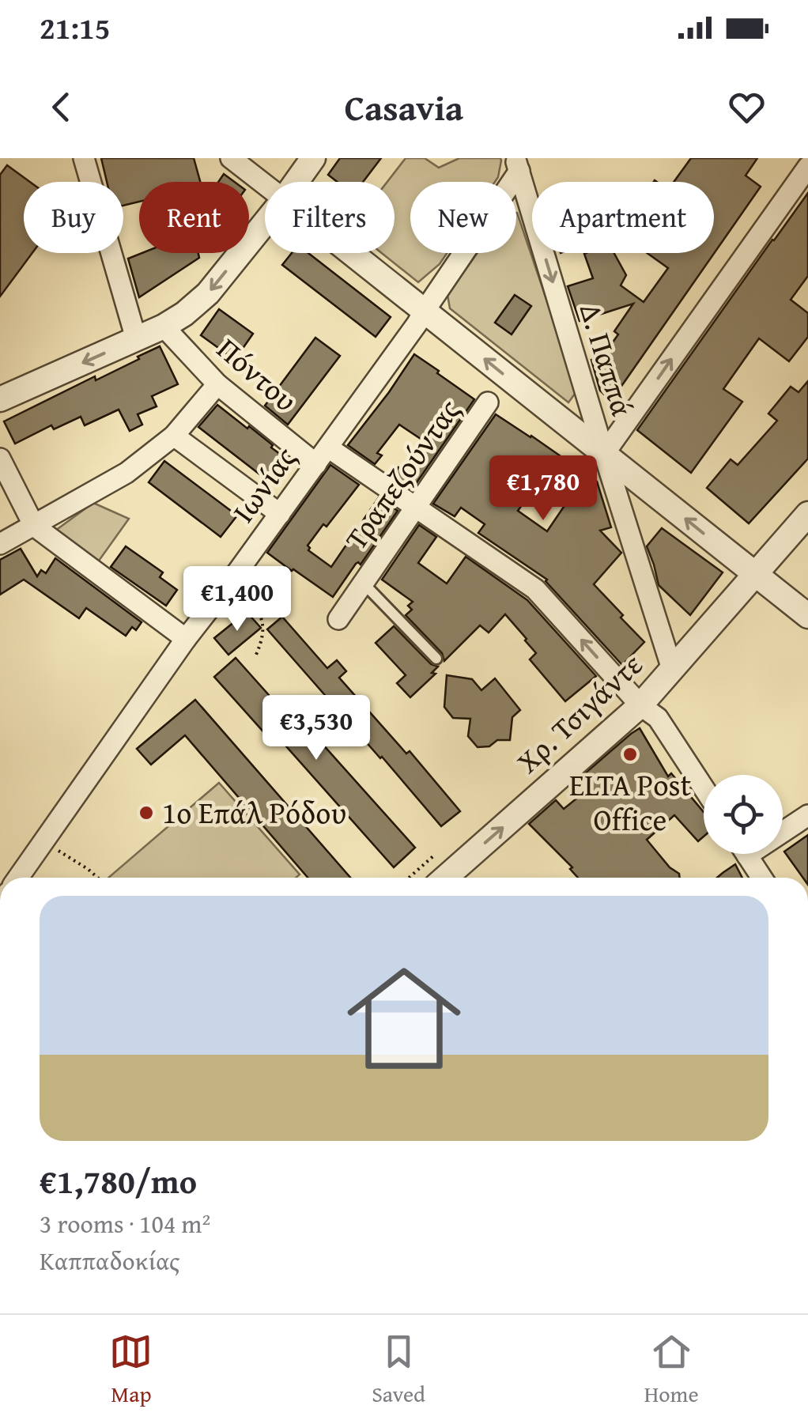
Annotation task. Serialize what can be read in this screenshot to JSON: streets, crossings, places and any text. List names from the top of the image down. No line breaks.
{"streets":{"street":["Δ. Παππά","Πόντου","Τραπεζούντας","Ιωνίας","Χρ. Τσιγάντε"]},"crossings":[["Δ. Παππά","Ιωνίας"],["Δ. Παππά","Χρ. Τσιγάντε"],["Πόντου","Ιωνίας"]],"one_way":["Δ. Παππά","Χρ. Τσιγάντε"],"places":["ELTA Post Office","1ο Επάλ Ρόδου"],"page":{"status":"21:15","header":"Casavia","chip":["Buy","Rent","Filters","New","Apartment"],"price":["€1,780","€1,400","€3,530"],"list":[{"name":"€1,780/mo","note":"3 rooms · 104 m² · Καππαδοκίας"}],"tabs":["Map","Saved","Home"]}}
